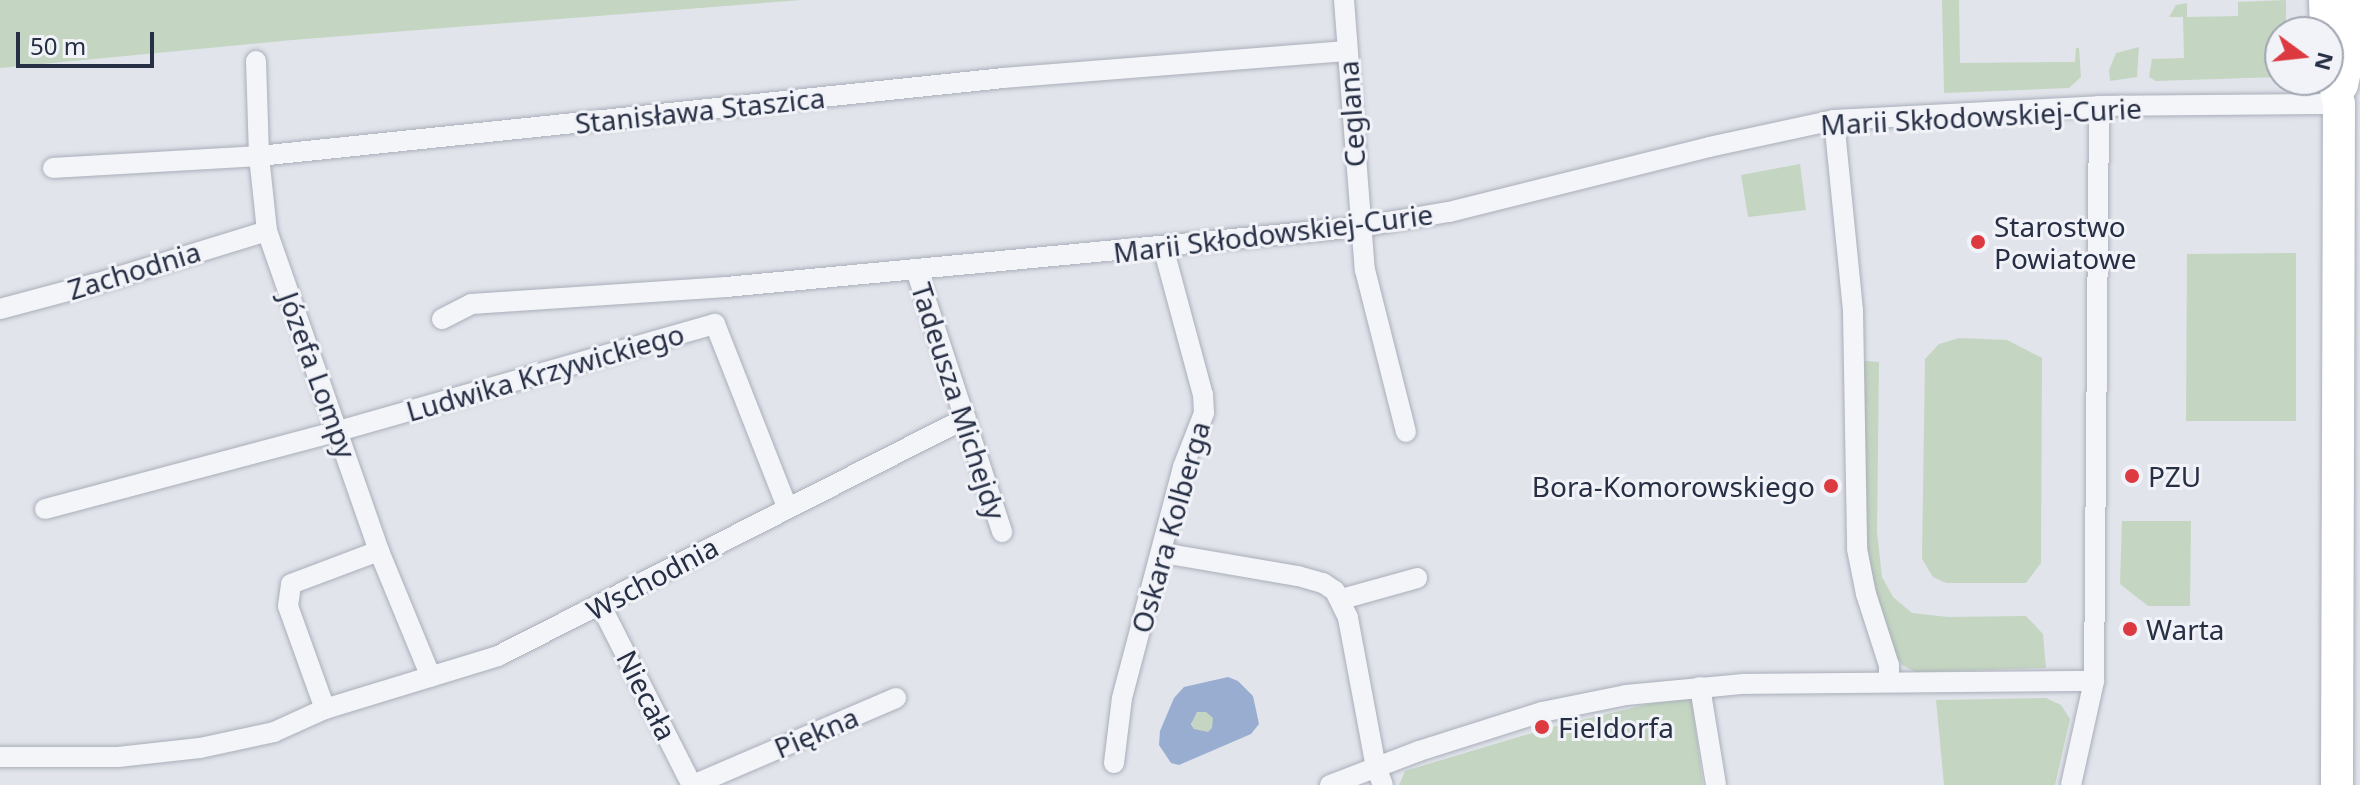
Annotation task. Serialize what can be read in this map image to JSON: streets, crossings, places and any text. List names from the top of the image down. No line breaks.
{"streets":{"street":["Stanisława Staszica","Ceglana","Marii Skłodowskiej-Curie","Zachodnia","Ludwika Krzywickiego","Józefa Lompy","Tadeusza Michejdy","Oskara Kolberga","Wschodnia","Niecała","Piękna"]},"crossings":[["Stanisława Staszica","Ceglana"],["Stanisława Staszica","Józefa Lompy"],["Ceglana","Marii Skłodowskiej-Curie"],["Marii Skłodowskiej-Curie","Ludwika Krzywickiego"],["Marii Skłodowskiej-Curie","Tadeusza Michejdy"],["Marii Skłodowskiej-Curie","Oskara Kolberga"],["Zachodnia","Józefa Lompy"],["Ludwika Krzywickiego","Józefa Lompy"],["Józefa Lompy","Wschodnia"],["Tadeusza Michejdy","Wschodnia"],["Wschodnia","Niecała"],["Niecała","Piękna"]],"places":["Starostwo Powiatowe","PZU","Bora-Komorowskiego","Warta","Fieldorfa"],"scale_bar":"50 m","north":"right"}
